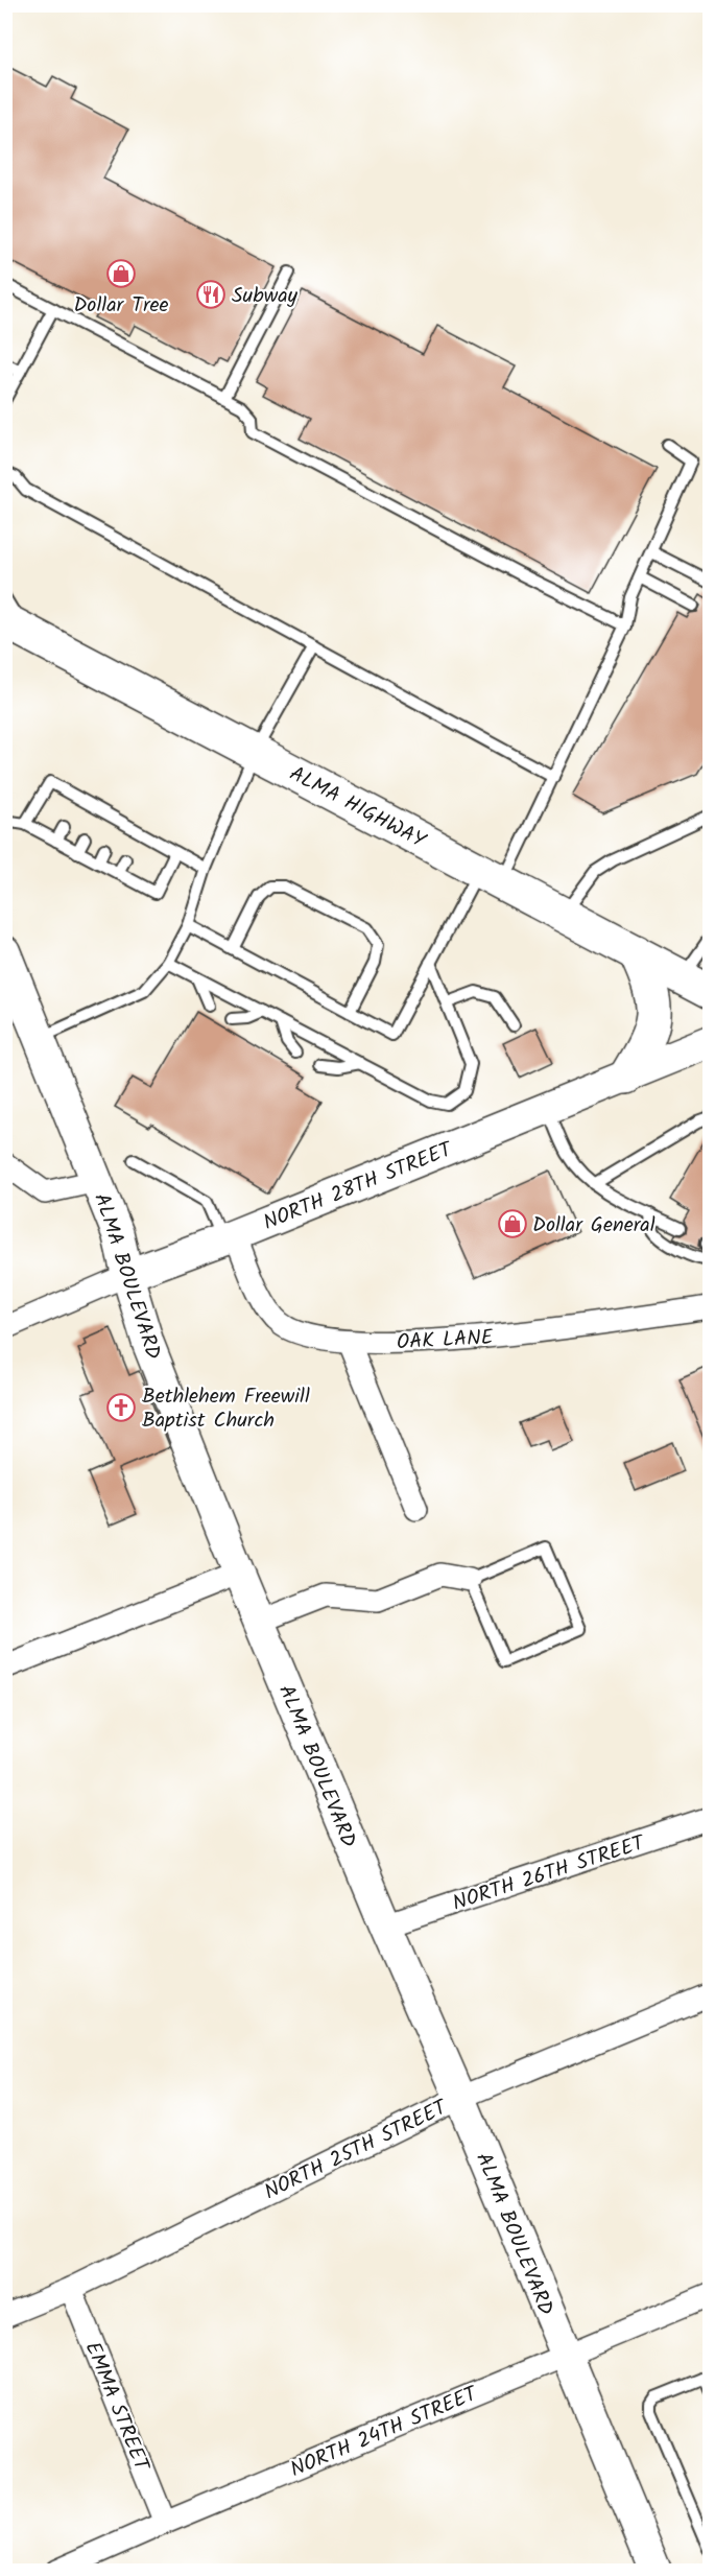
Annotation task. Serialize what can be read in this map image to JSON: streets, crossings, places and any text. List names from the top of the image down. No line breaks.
{"streets":{"main road":["ALMA HIGHWAY"],"street":["NORTH 28TH STREET","ALMA BOULEVARD","OAK LANE","NORTH 26TH STREET","NORTH 25TH STREET","EMMA STREET","NORTH 24TH STREET"]},"crossings":[["NORTH 28TH STREET","ALMA BOULEVARD"],["NORTH 28TH STREET","OAK LANE"],["ALMA BOULEVARD","NORTH 26TH STREET"],["ALMA BOULEVARD","NORTH 25TH STREET"],["ALMA BOULEVARD","NORTH 24TH STREET"],["NORTH 25TH STREET","EMMA STREET"],["EMMA STREET","NORTH 24TH STREET"]],"places":{"shop":["Dollar Tree","Dollar General"],"restaurant":["Subway"],"church":["Bethlehem Freewill Baptist Church"]}}
